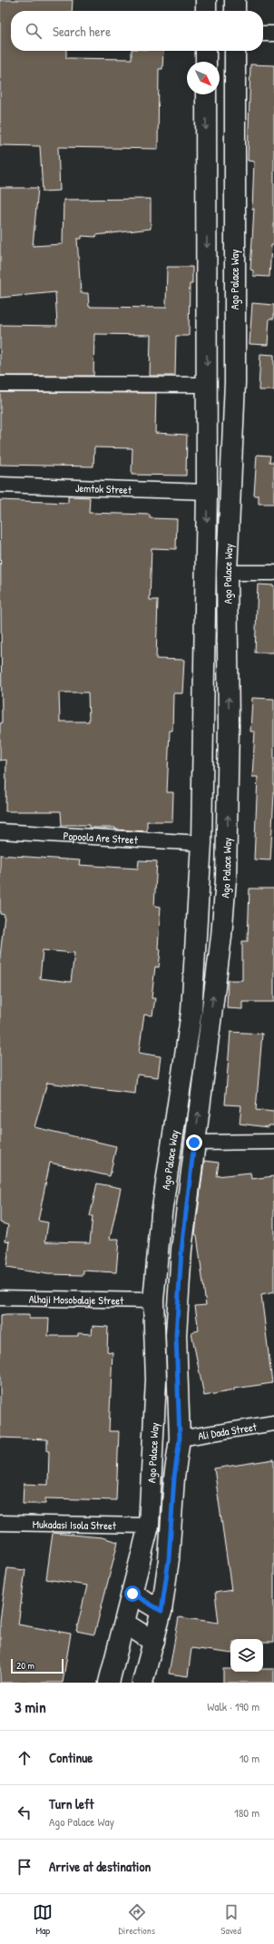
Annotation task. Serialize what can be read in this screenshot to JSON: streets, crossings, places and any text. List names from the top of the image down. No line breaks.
{"streets":{"main road":["Ago Palace Way"],"street":["Jemtok Street","Popoola Are Street","Alhaji Mosobalaje Street","Ali Dada Street","Mukadasi Isola Street"]},"crossings":[["Ago Palace Way","Jemtok Street"],["Ago Palace Way","Popoola Are Street"],["Ago Palace Way","Alhaji Mosobalaje Street"],["Ago Palace Way","Ali Dada Street"],["Ago Palace Way","Mukadasi Isola Street"]],"scale_bar":"20 m","north":"bottom right","page":{"search":"Search here","scale":"20 m","heading":["3 min","Walk · 190 m"],"list":[["Continue","10 m"],["Turn left","Ago Palace Way","180 m"],"Arrive at destination"],"nav":["Map","Directions","Saved"]}}
